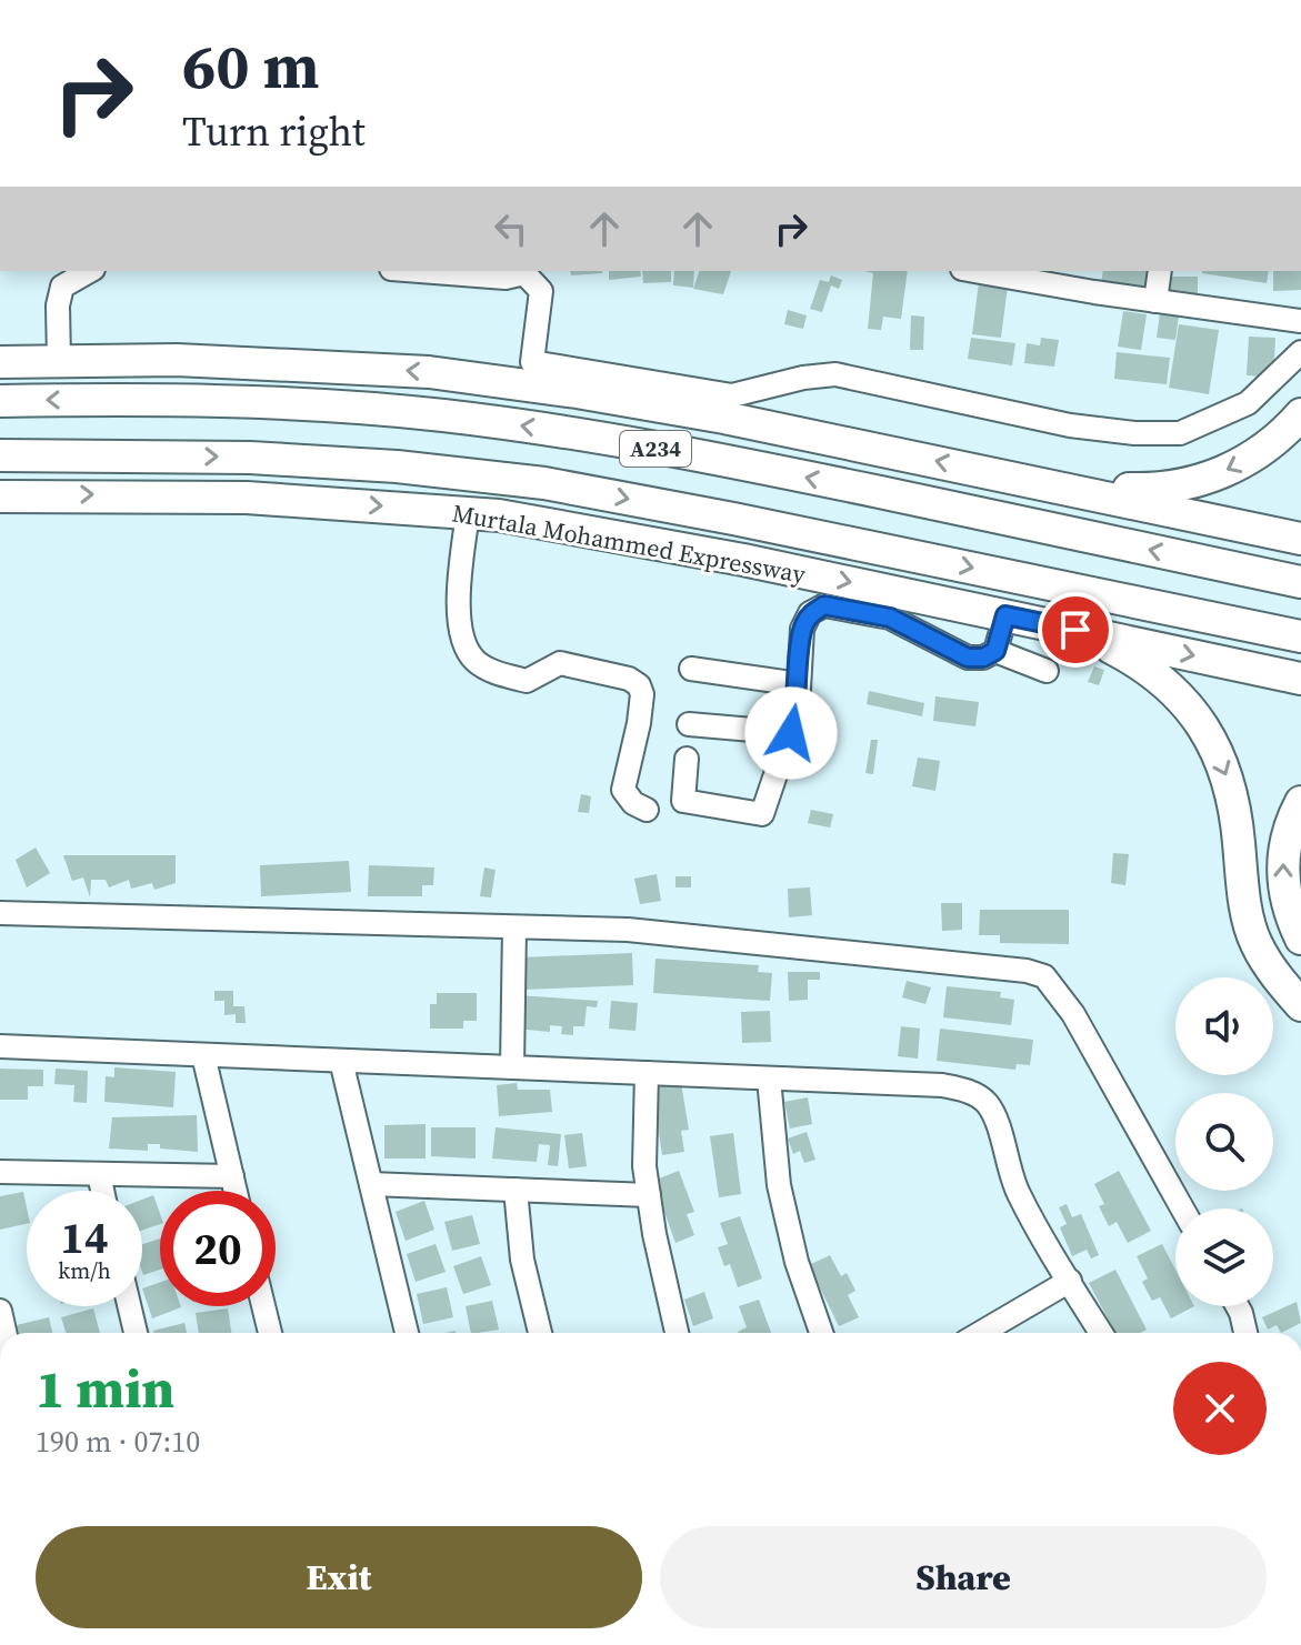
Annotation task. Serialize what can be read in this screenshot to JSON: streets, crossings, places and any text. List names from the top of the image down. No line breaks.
{"streets":{"highway":["A234","Murtala Mohammed Expressway"]},"page":{"turn":["60 m","Turn right"],"speed":"14 km/h","limit":"20","heading":["1 min","190 m · 07:10"],"buttons":["Exit","Share"]}}
